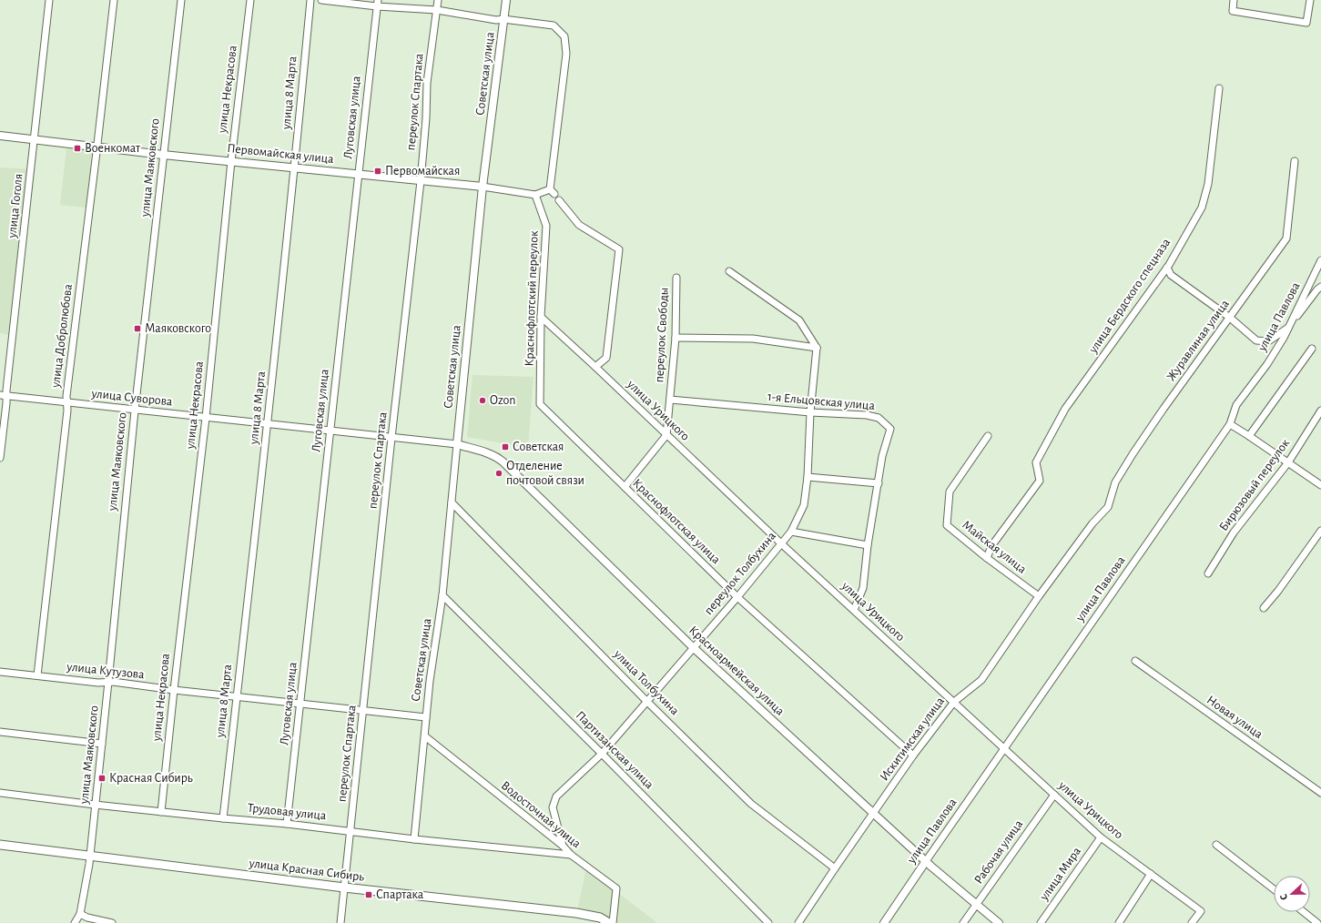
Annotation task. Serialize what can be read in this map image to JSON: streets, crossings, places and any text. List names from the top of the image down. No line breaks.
{"streets":{"main road":["улица Красная Сибирь"],"street":["Советская улица","улица Некрасова","улица 8 Марта","переулок Спартака","Луговская улица","Первомайская улица","улица Маяковского","улица Гоголя","улица Бердского спецназа","Краснофлотский переулок","улица Павлова","переулок Свободы","улица Добролюбова","Журавлиная улица","улица Суворова","1-я Ельцовская улица","улица Урицкого","Бирюзовый переулок","Краснофлотская улица","Майская улица","переулок Толбухина","улица Кутузова","Красноармейская улица","улица Толбухина","Новая улица","Искитимская улица","Партизанская улица","Трудовая улица","Водосточная улица","Рабочая улица","улица Мира"]},"crossings":[["Советская улица","Первомайская улица"],["Советская улица","улица Суворова"],["Советская улица","улица Кутузова"],["Советская улица","Красноармейская улица"],["Советская улица","улица Толбухина"],["Советская улица","Партизанская улица"],["Советская улица","Трудовая улица"],["Советская улица","Водосточная улица"],["улица Некрасова","Первомайская улица"],["улица Некрасова","улица Суворова"],["улица Некрасова","улица Кутузова"],["улица Некрасова","Трудовая улица"],["улица 8 Марта","Первомайская улица"],["улица 8 Марта","улица Суворова"],["улица 8 Марта","улица Кутузова"],["улица 8 Марта","Трудовая улица"],["переулок Спартака","Первомайская улица"],["переулок Спартака","улица Суворова"],["переулок Спартака","улица Кутузова"],["переулок Спартака","Трудовая улица"],["переулок Спартака","улица Красная Сибирь"],["Луговская улица","Первомайская улица"],["Луговская улица","улица Суворова"],["Луговская улица","улица Кутузова"],["Луговская улица","Трудовая улица"],["Первомайская улица","улица Маяковского"],["Первомайская улица","улица Гоголя"],["Первомайская улица","Краснофлотский переулок"],["Первомайская улица","улица Добролюбова"],["улица Маяковского","улица Суворова"],["улица Маяковского","улица Кутузова"],["улица Маяковского","Трудовая улица"],["улица Маяковского","улица Красная Сибирь"],["улица Гоголя","улица Суворова"],["улица Бердского спецназа","Майская улица"],["Краснофлотский переулок","улица Урицкого"],["Краснофлотский переулок","Краснофлотская улица"],["улица Павлова","улица Урицкого"],["улица Павлова","Красноармейская улица"],["переулок Свободы","1-я Ельцовская улица"],["переулок Свободы","улица Урицкого"],["улица Добролюбова","улица Суворова"],["улица Добролюбова","улица Кутузова"],["Журавлиная улица","Искитимская улица"],["улица Суворова","Красноармейская улица"],["1-я Ельцовская улица","улица Урицкого"],["1-я Ельцовская улица","переулок Толбухина"],["улица Урицкого","переулок Толбухина"],["улица Урицкого","Искитимская улица"],["улица Урицкого","Рабочая улица"],["улица Урицкого","улица Мира"],["Краснофлотская улица","переулок Толбухина"],["Краснофлотская улица","Искитимская улица"],["Майская улица","Искитимская улица"],["переулок Толбухина","Красноармейская улица"],["переулок Толбухина","улица Толбухина"],["переулок Толбухина","Партизанская улица"],["переулок Толбухина","Водосточная улица"],["Красноармейская улица","Искитимская улица"],["Красноармейская улица","Рабочая улица"],["улица Толбухина","Искитимская улица"],["Трудовая улица","Водосточная улица"]],"places":{"transit":["Военкомат","Первомайская","Маяковского","Советская","Красная Сибирь","Спартака"],"other":["Ozon","Отделение почтовой связи"]},"north":"left"}
